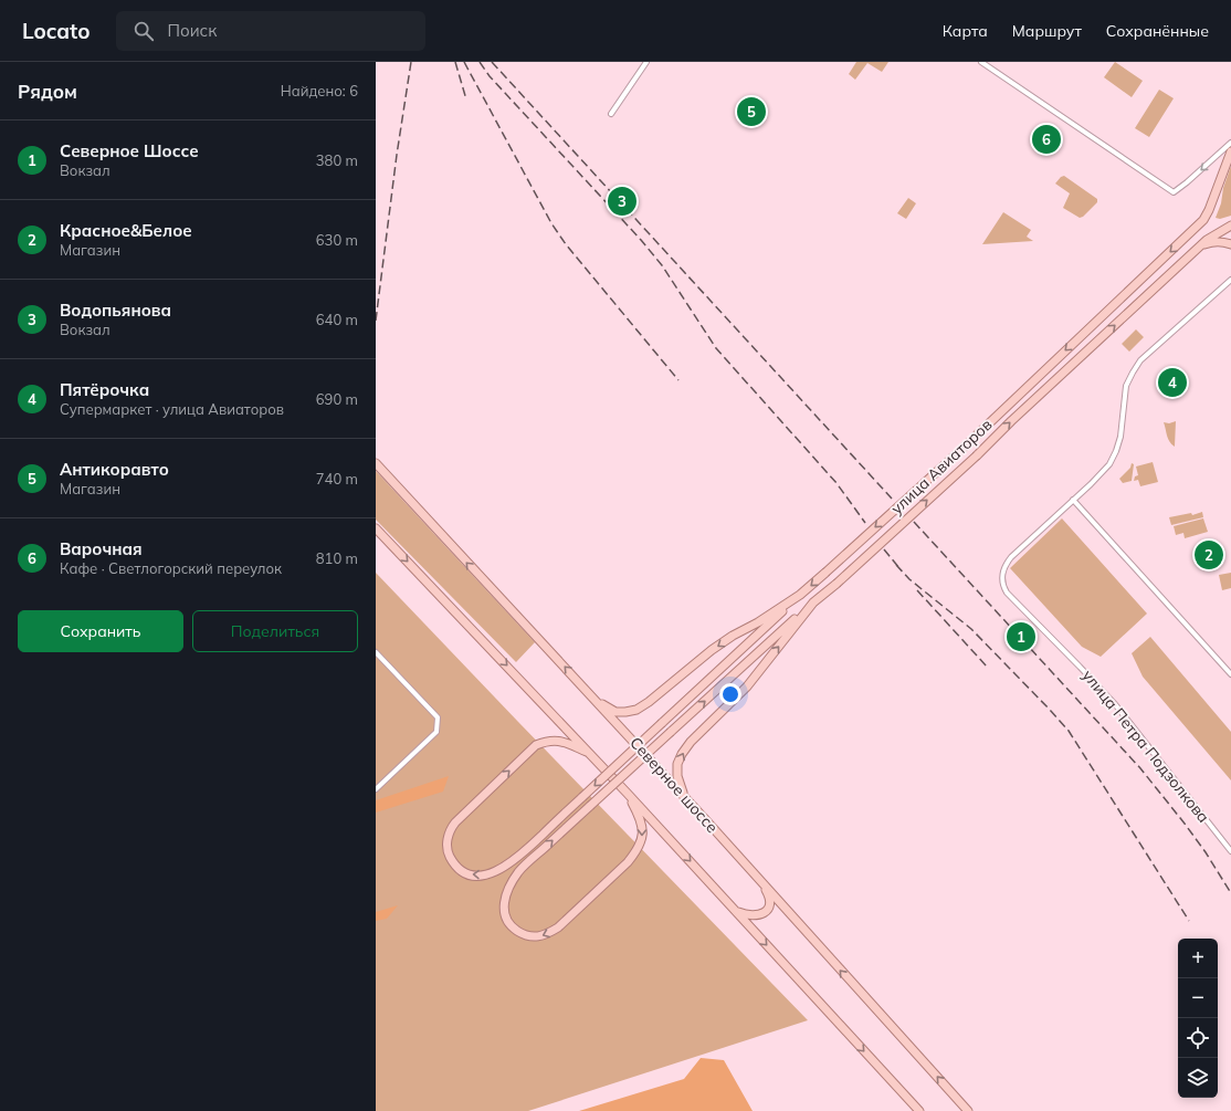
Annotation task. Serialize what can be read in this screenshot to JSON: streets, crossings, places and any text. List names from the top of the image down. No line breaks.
{"streets":{"main road":["улица Авиаторов","Северное шоссе"],"street":["улица Петра Подзолкова"]},"crossings":[["улица Авиаторов","Северное шоссе"]],"page":{"header":"Locato","search":"Поиск","nav":["Карта","Маршрут","Сохранённые"],"heading":["Рядом","Найдено: 6"],"pins":["5","6","3","4","2","1"],"list":[{"mark":"1","name":"Северное Шоссе","note":"Вокзал","value":"380 m"},{"mark":"2","name":"Красное&Белое","note":"Магазин","value":"630 m"},{"mark":"3","name":"Водопьянова","note":"Вокзал","value":"640 m"},{"mark":"4","name":"Пятёрочка","note":"Супермаркет · улица Авиаторов","value":"690 m"},{"mark":"5","name":"Антикоравто","note":"Магазин","value":"740 m"},{"mark":"6","name":"Варочная","note":"Кафе · Светлогорский переулок","value":"810 m"}],"buttons":["Сохранить","Поделиться"],"map_buttons":["+","−"]}}
